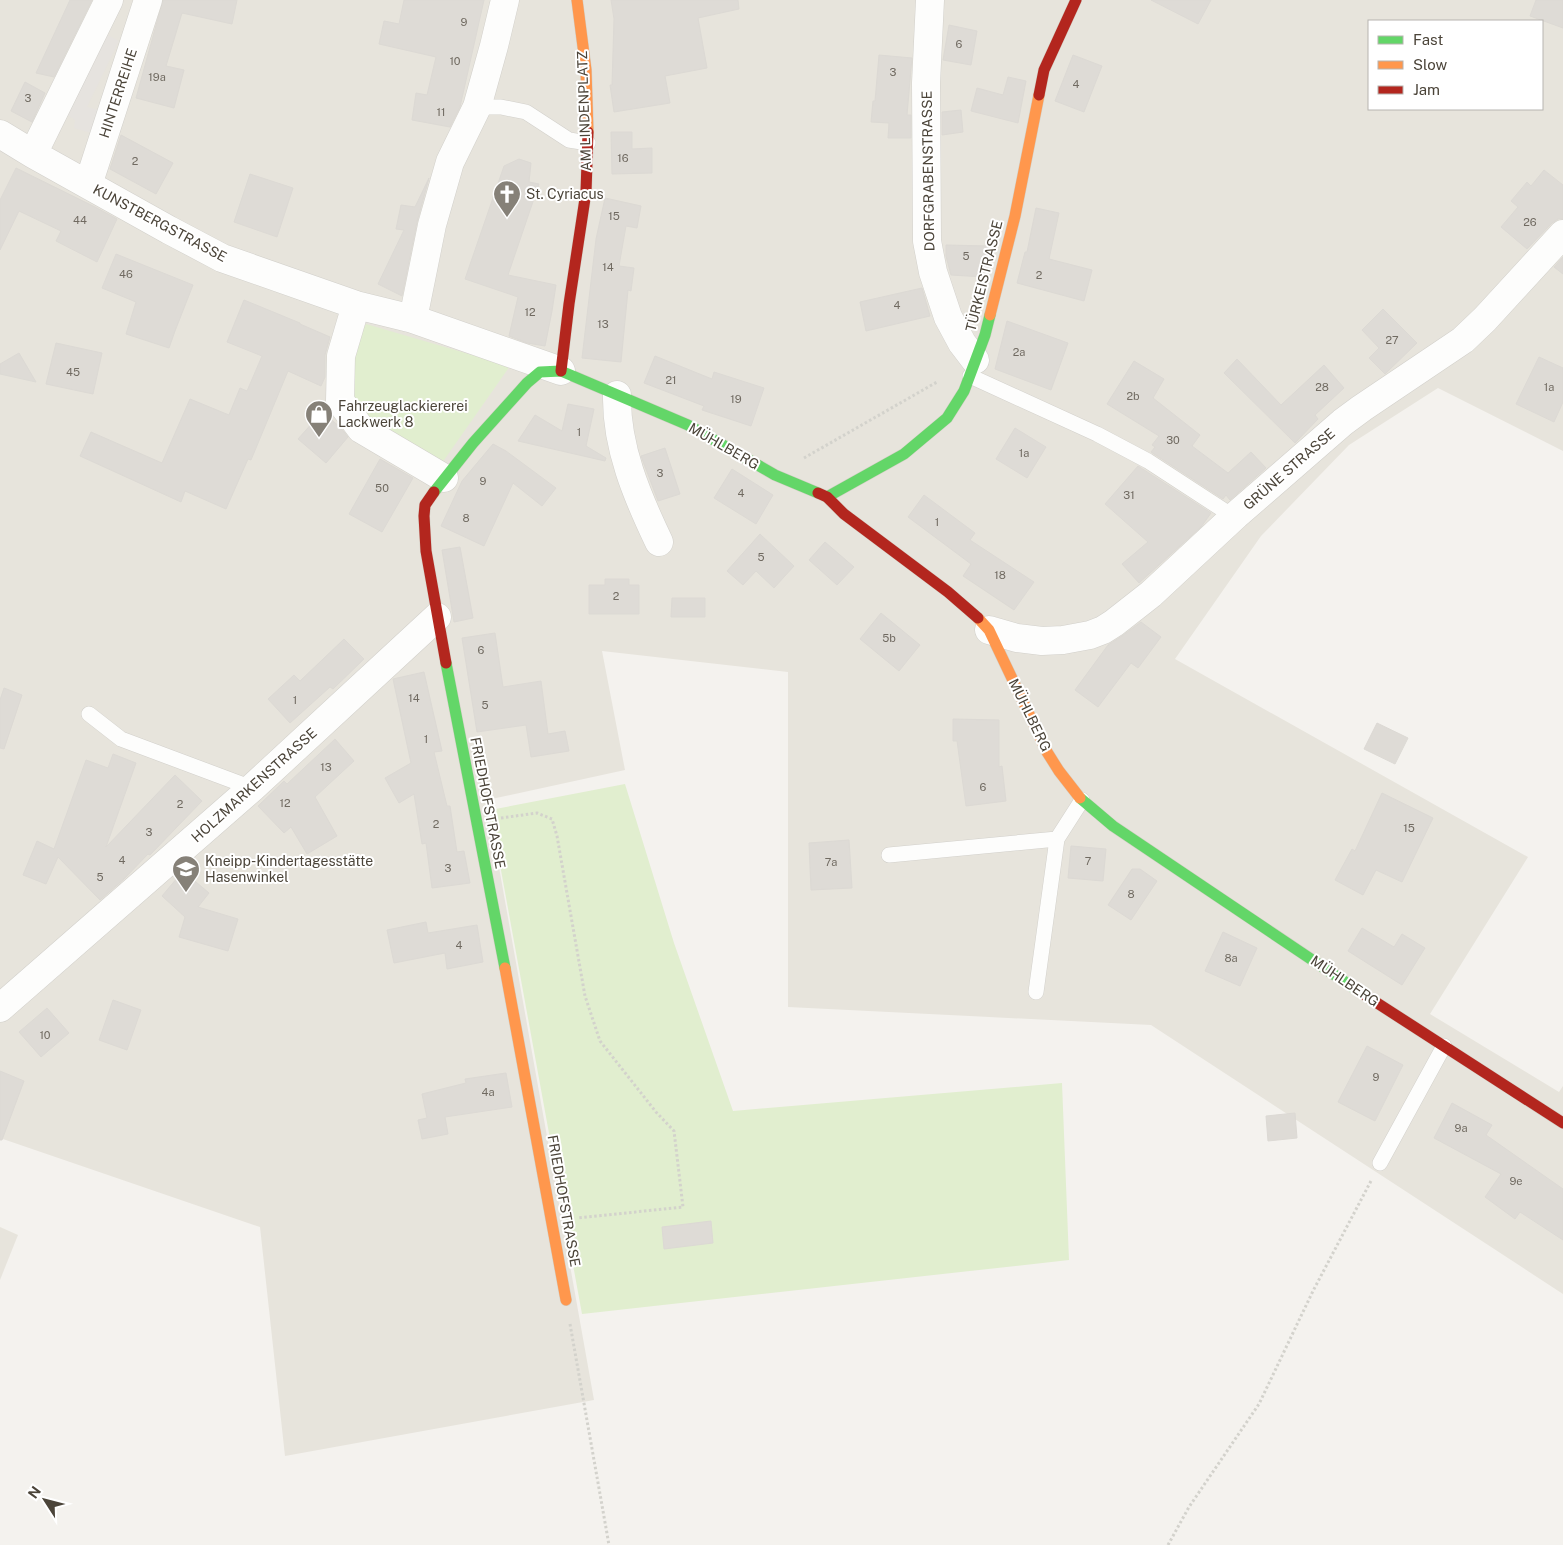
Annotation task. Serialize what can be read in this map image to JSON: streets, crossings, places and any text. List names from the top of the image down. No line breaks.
{"streets":{"street":["HINTERREIHE","AM LINDENPLATZ","DORFGRABENSTRASSE","KUNSTBERGSTRASSE","TÜRKEISTRASSE","MÜHLBERG","GRÜNE STRASSE","HOLZMARKENSTRASSE","FRIEDHOFSTRASSE"]},"crossings":[["HINTERREIHE","KUNSTBERGSTRASSE"],["AM LINDENPLATZ","KUNSTBERGSTRASSE"],["AM LINDENPLATZ","MÜHLBERG"],["AM LINDENPLATZ","FRIEDHOFSTRASSE"],["DORFGRABENSTRASSE","TÜRKEISTRASSE"],["KUNSTBERGSTRASSE","MÜHLBERG"],["KUNSTBERGSTRASSE","FRIEDHOFSTRASSE"],["TÜRKEISTRASSE","MÜHLBERG"],["MÜHLBERG","GRÜNE STRASSE"],["MÜHLBERG","FRIEDHOFSTRASSE"],["HOLZMARKENSTRASSE","FRIEDHOFSTRASSE"]],"places":{"church":["St. Cyriacus"],"shop":["Fahrzeuglackiererei Lackwerk 8"],"school or university":["Kneipp-Kindertagesstätte Hasenwinkel"]},"house_numbers":["9","6","10","3","19a","4","3","11","16","2","15","44","26","5","14","46","2","4","12","13","27","2a","45","21","28","1a","2b","19","1","30","1a","3","9","50","4","31","8","1","5","18","2","5b","6","14","1","5","1","13","6","12","2","2","15","3","4","7","7a","3","5","8","4","8a","10","9","4a","9a","9e"],"legend":["Fast","Slow","Jam"],"north":"top left"}
